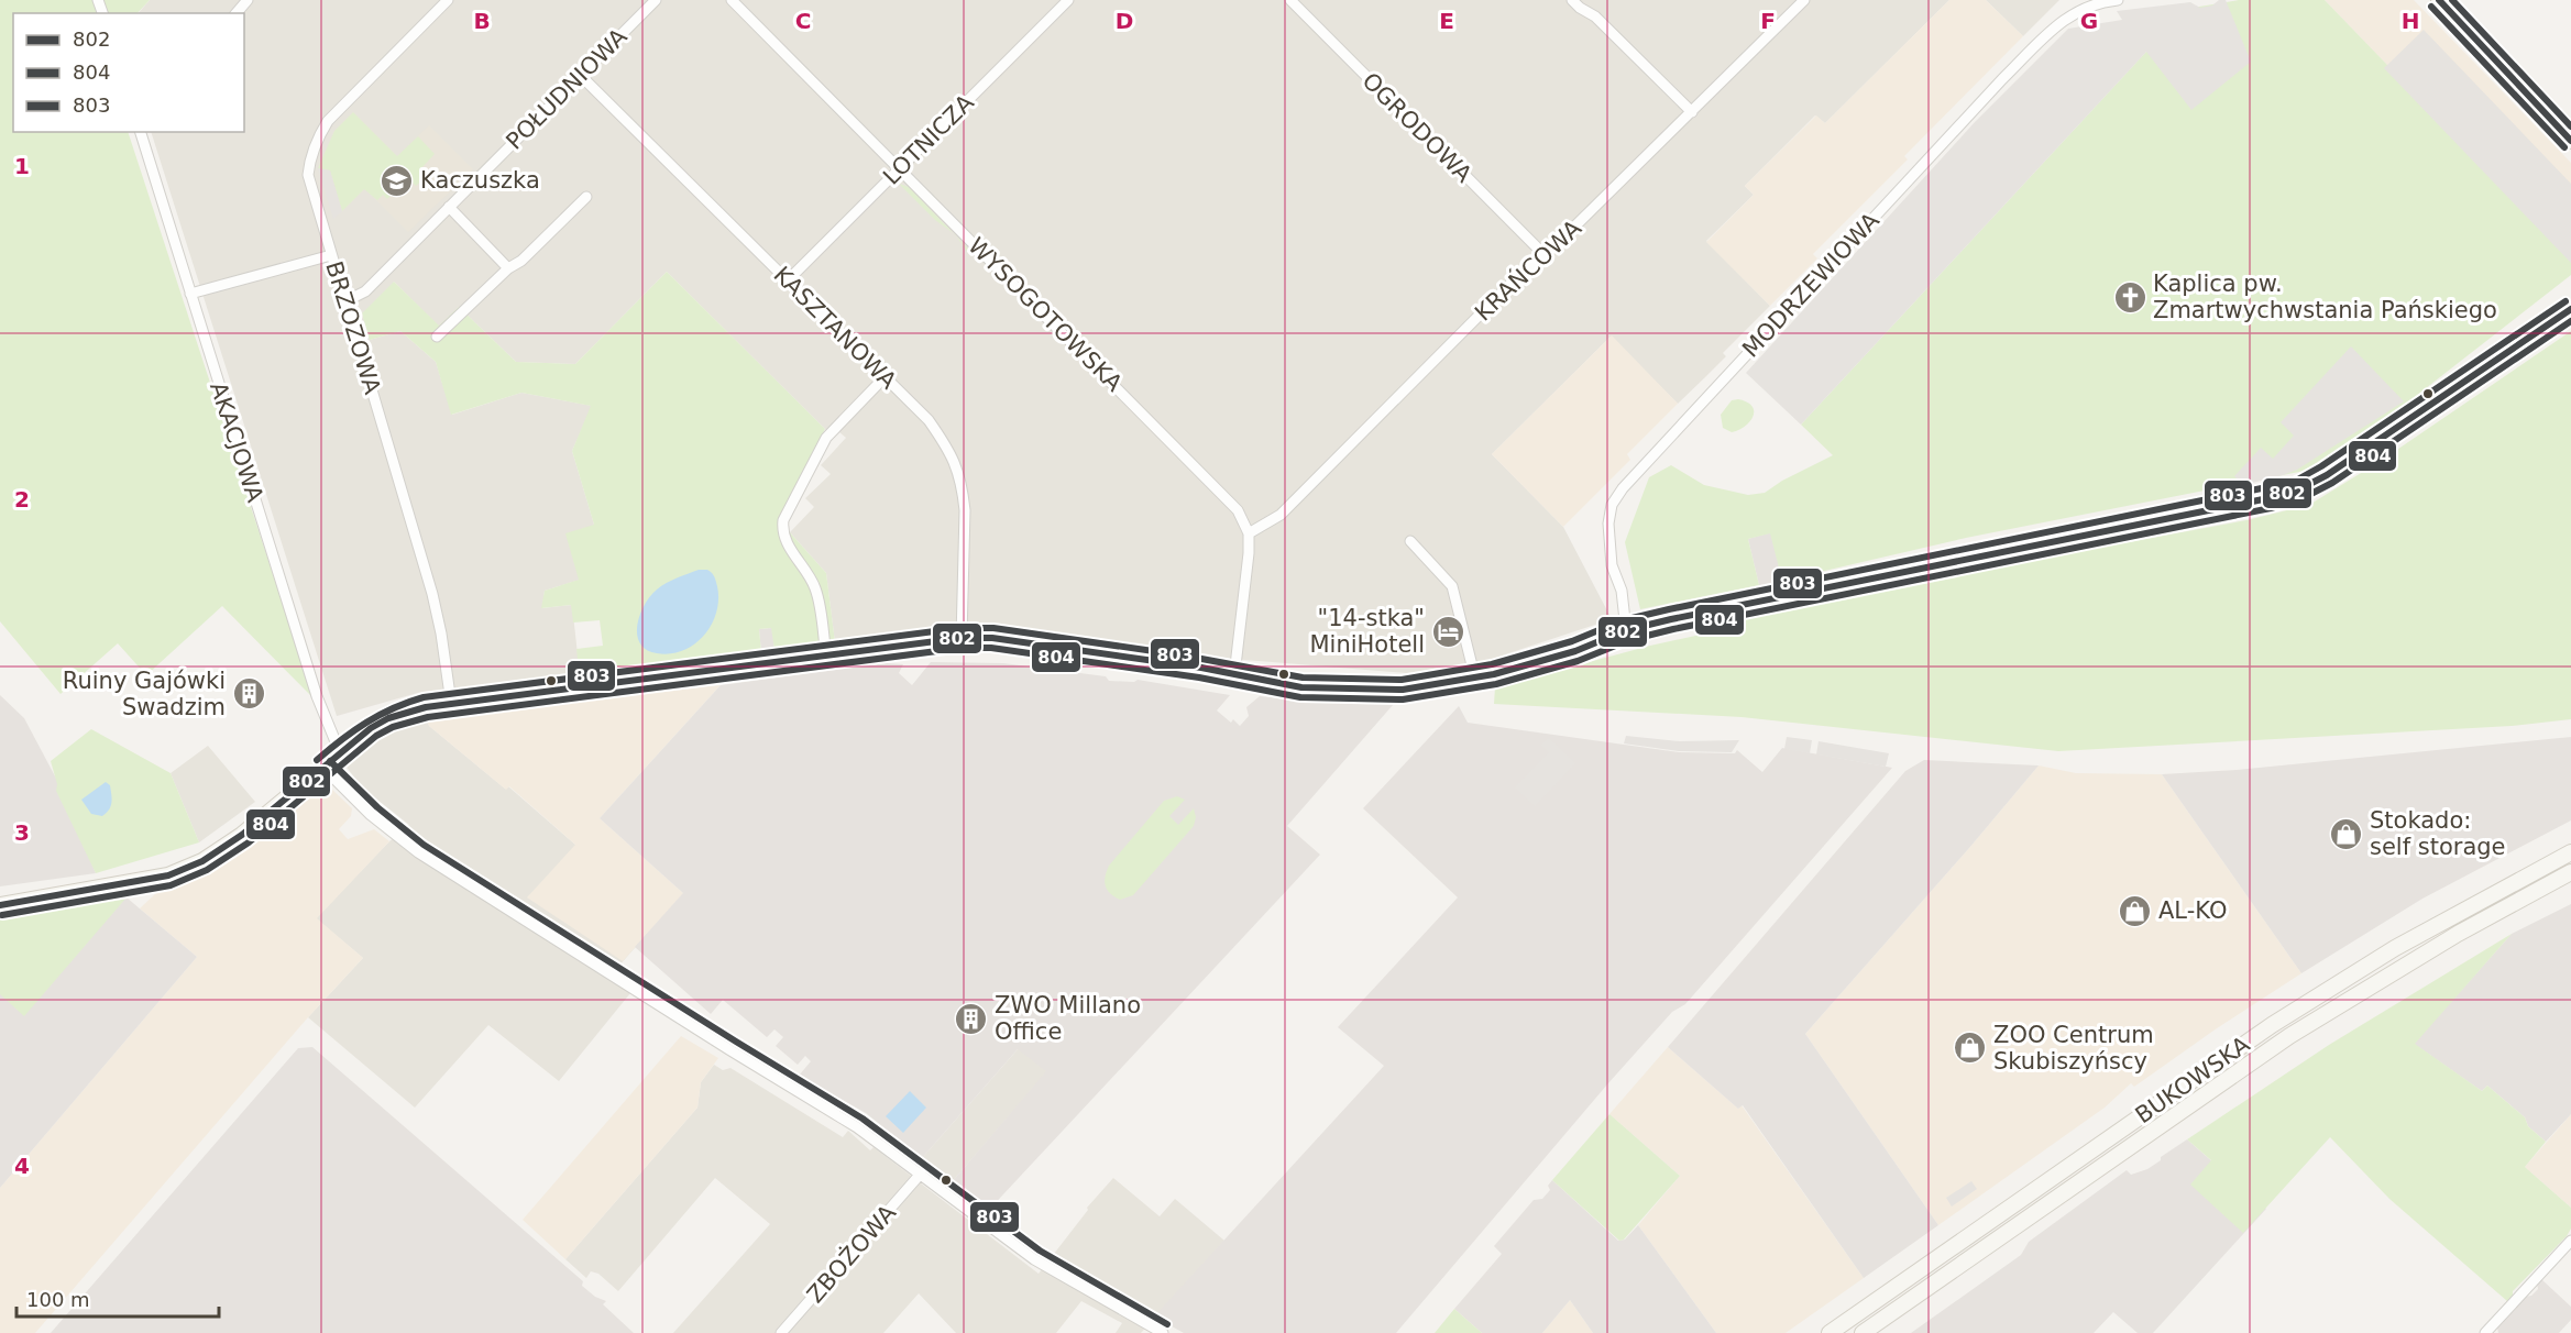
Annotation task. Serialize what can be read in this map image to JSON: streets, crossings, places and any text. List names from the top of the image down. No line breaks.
{"streets":{"street":["POŁUDNIOWA","OGRODOWA","LOTNICZA","KRAŃCOWA","MODRZEWIOWA","WYSOGOTOWSKA","BRZOZOWA","KASZTANOWA","AKACJOWA","BUKOWSKA","ZBOŻOWA"]},"crossings":[["POŁUDNIOWA","BRZOZOWA"],["POŁUDNIOWA","KASZTANOWA"],["OGRODOWA","KRAŃCOWA"],["LOTNICZA","WYSOGOTOWSKA"],["LOTNICZA","KASZTANOWA"],["KRAŃCOWA","WYSOGOTOWSKA"]],"places":{"school or university":["Kaczuszka"],"church":["Kaplica pw. Zmartwychwstania Pańskiego"],"hotel":["\"14-stka\" MiniHotell"],"building":["Ruiny Gajówki Swadzim","ZWO Millano Office"],"shop":["Stokado: self storage","AL-KO","ZOO Centrum Skubiszyńscy"]},"lines":["transit line 802","transit line 803","transit line 804"],"legend":["802","804","803"],"scale_bar":"100 m","grid":{"columns":["B","C","D","E","F","G","H"],"rows":["1","2","3","4"]}}
